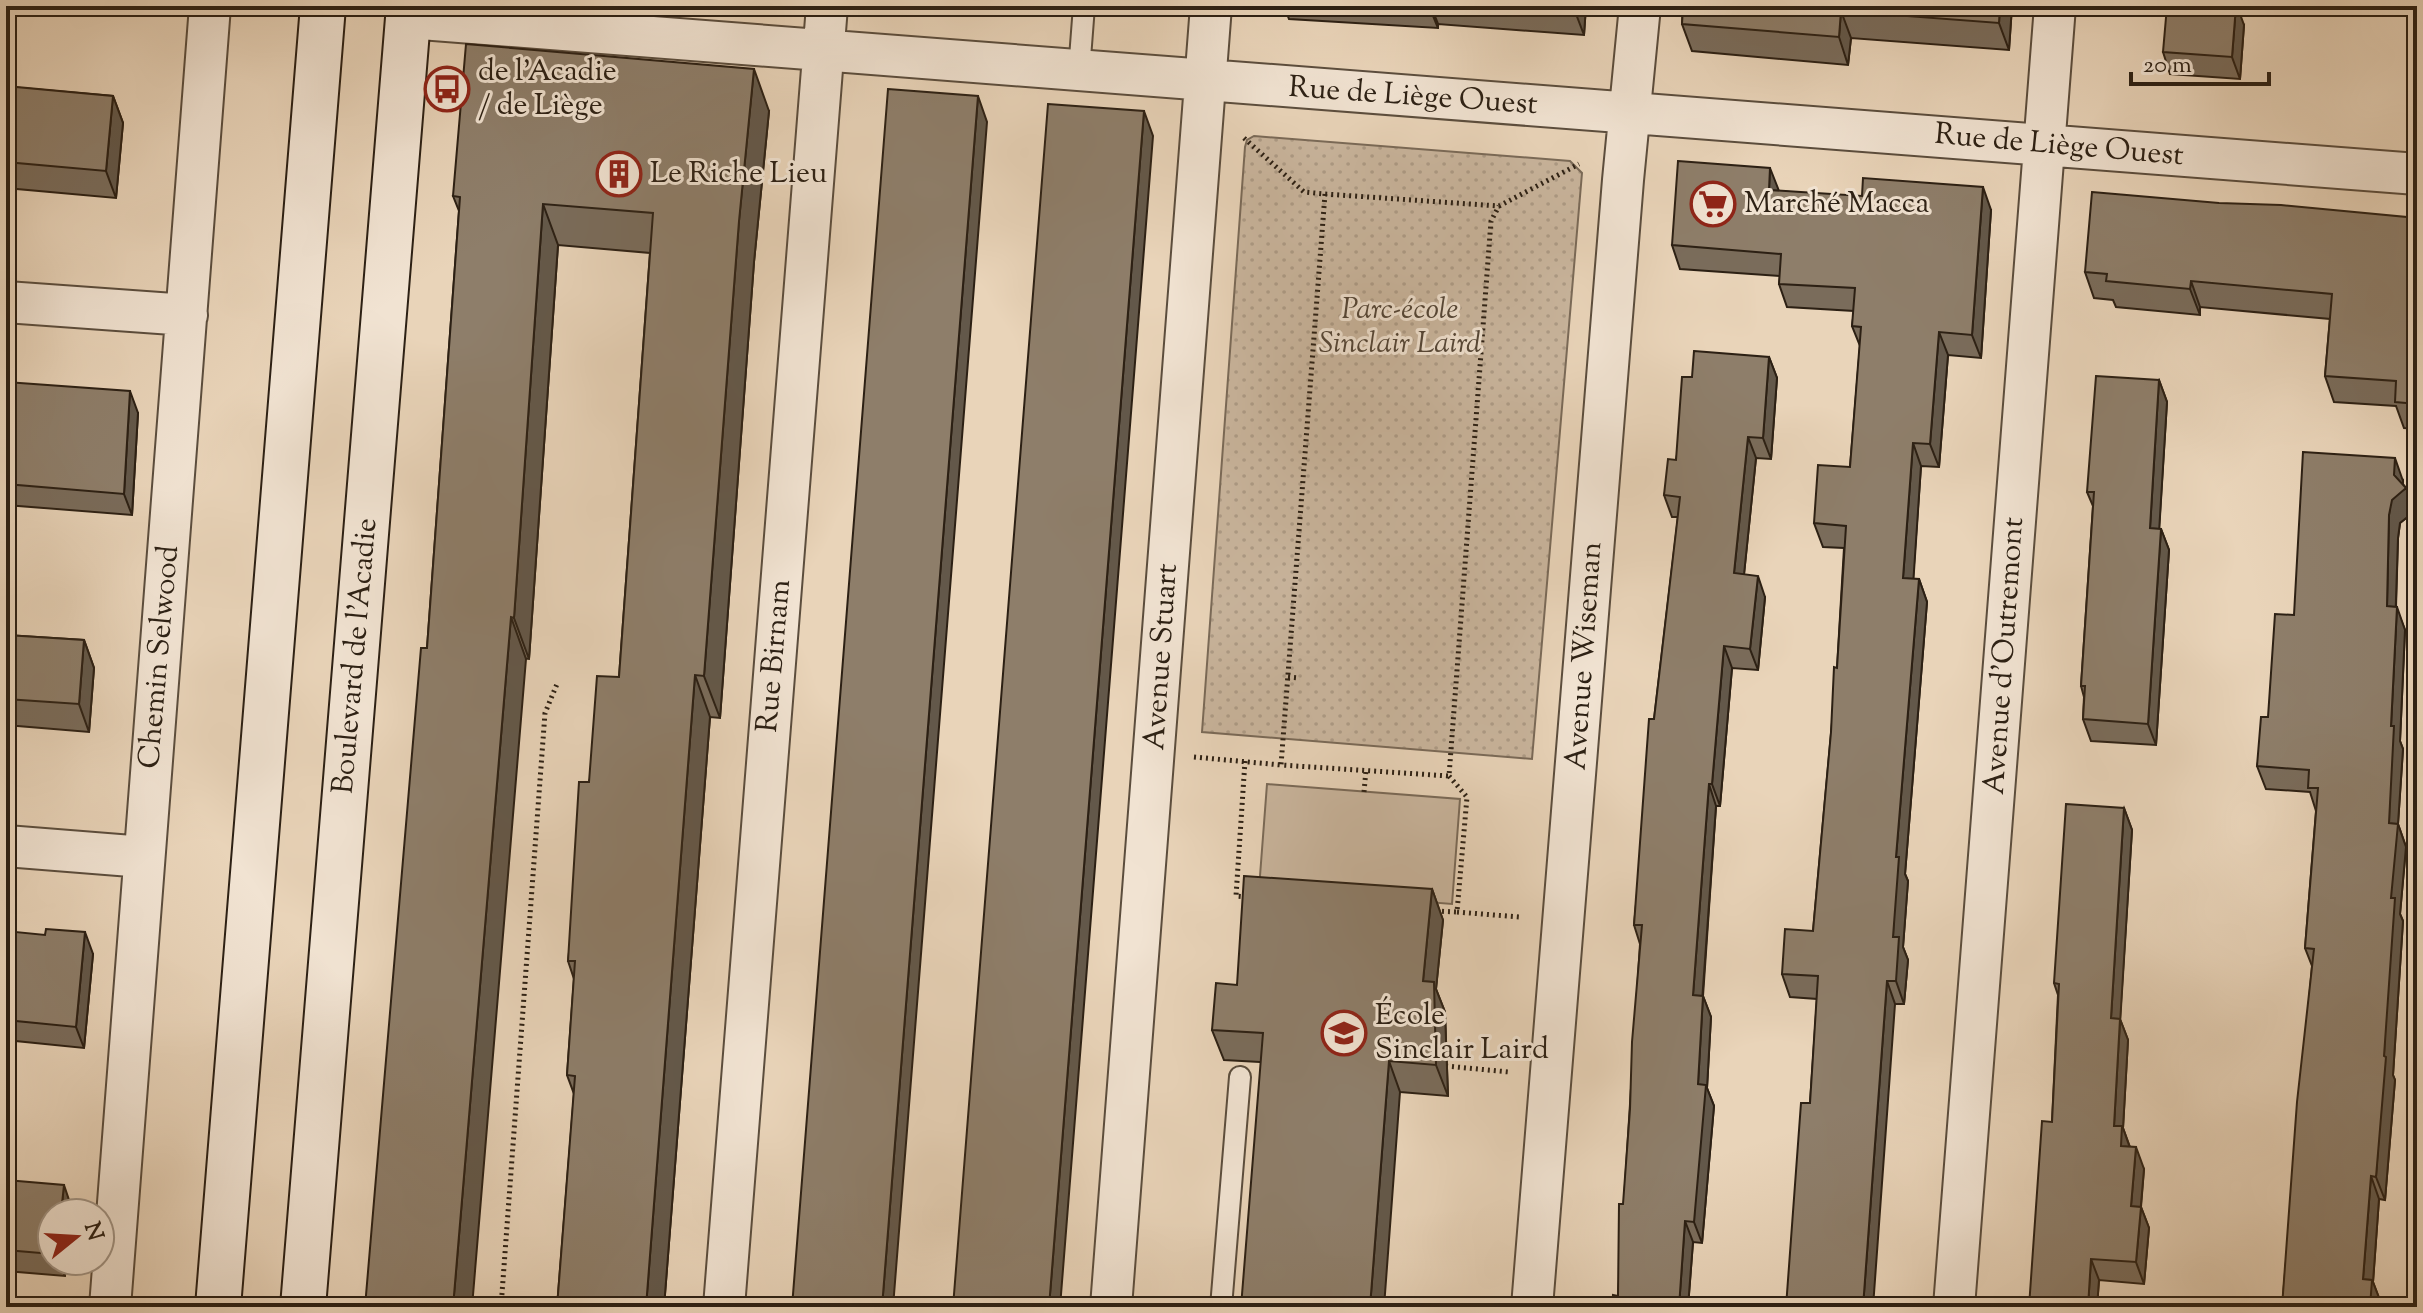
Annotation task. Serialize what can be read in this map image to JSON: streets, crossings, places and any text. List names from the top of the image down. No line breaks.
{"streets":{"main road":["Boulevard de l'Acadie"],"street":["Rue de Liège Ouest","Rue Birnam","Avenue Wiseman","Avenue d'Outremont","Chemin Selwood","Avenue Stuart"]},"crossings":[["Rue de Liège Ouest","Boulevard de l'Acadie"],["Rue de Liège Ouest","Rue Birnam"],["Rue de Liège Ouest","Avenue Wiseman"],["Rue de Liège Ouest","Avenue d'Outremont"],["Rue de Liège Ouest","Avenue Stuart"]],"parks":["Parc-école Sinclair Laird"],"places":{"bus stop":["de l'Acadie / de Liège"],"building":["Le Riche Lieu"],"supermarket":["Marché Macca"],"school or university":["École Sinclair Laird"]},"scale_bar":"20 m","north":"right"}
